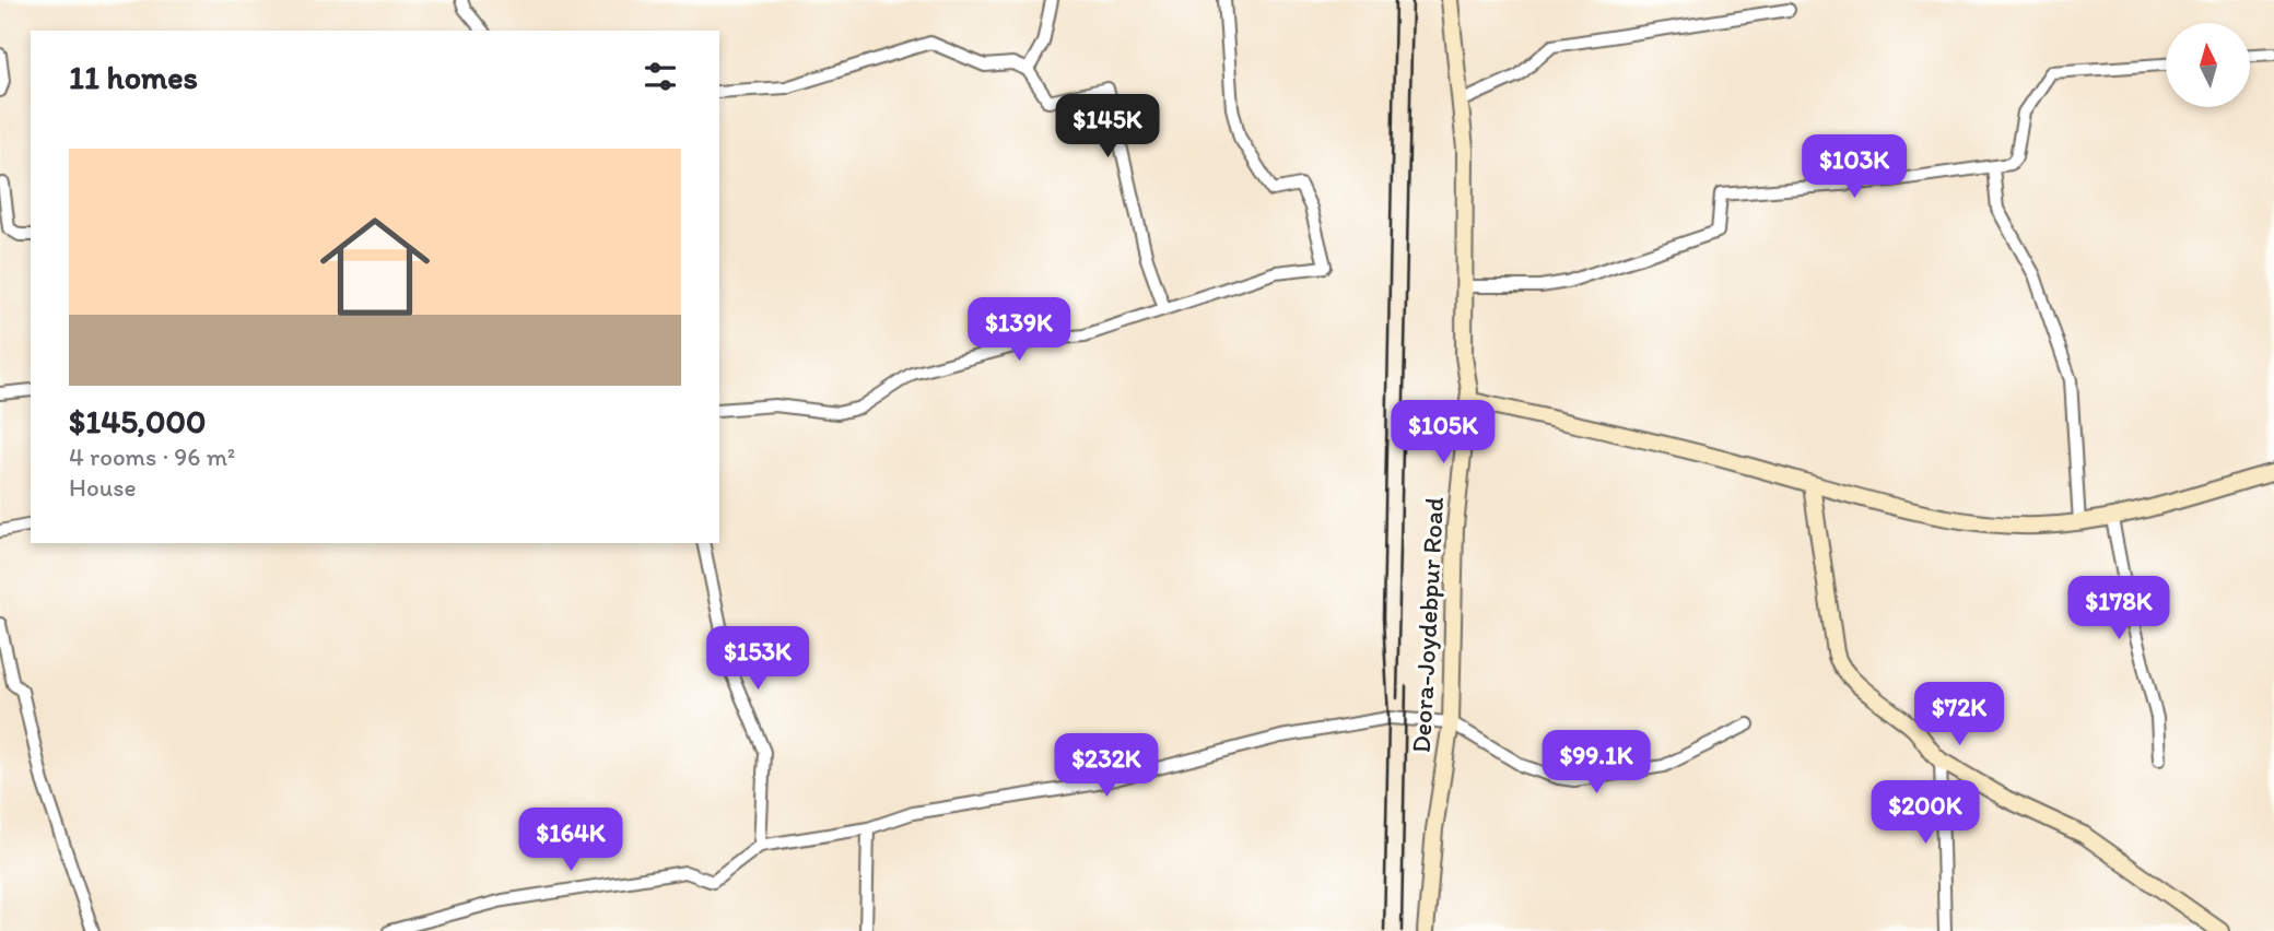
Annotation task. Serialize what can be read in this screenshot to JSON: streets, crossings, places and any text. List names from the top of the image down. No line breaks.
{"streets":{"street":["Deora-Joydebpur Road"]},"north":"top","page":{"heading":"11 homes","price":["$145K","$103K","$139K","$105K","$178K","$153K","$72K","$99.1K","$232K","$200K","$164K"],"list":[{"name":"$145,000","note":"4 rooms · 96 m² · House"}]}}
